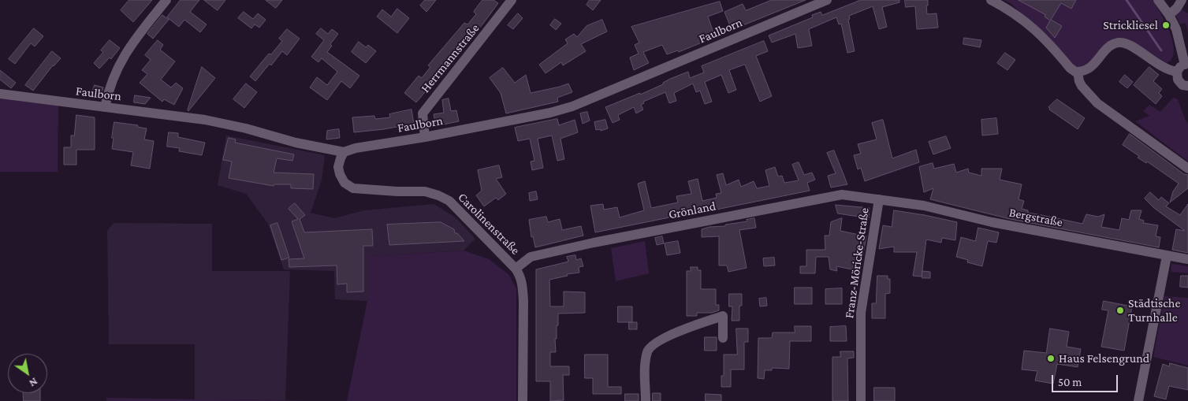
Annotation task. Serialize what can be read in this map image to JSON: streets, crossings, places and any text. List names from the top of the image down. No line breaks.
{"streets":{"street":["Faulborn","Herrmannstraße","Grönland","Bergstraße","Carolinenstraße","Franz-Möricke-Straße"]},"crossings":[["Faulborn","Herrmannstraße"],["Faulborn","Carolinenstraße"],["Grönland","Bergstraße"],["Grönland","Carolinenstraße"],["Grönland","Franz-Möricke-Straße"],["Bergstraße","Franz-Möricke-Straße"]],"places":["Strickliesel","Städtische Turnhalle","Haus Felsengrund"],"scale_bar":"50 m","north":"bottom right"}
